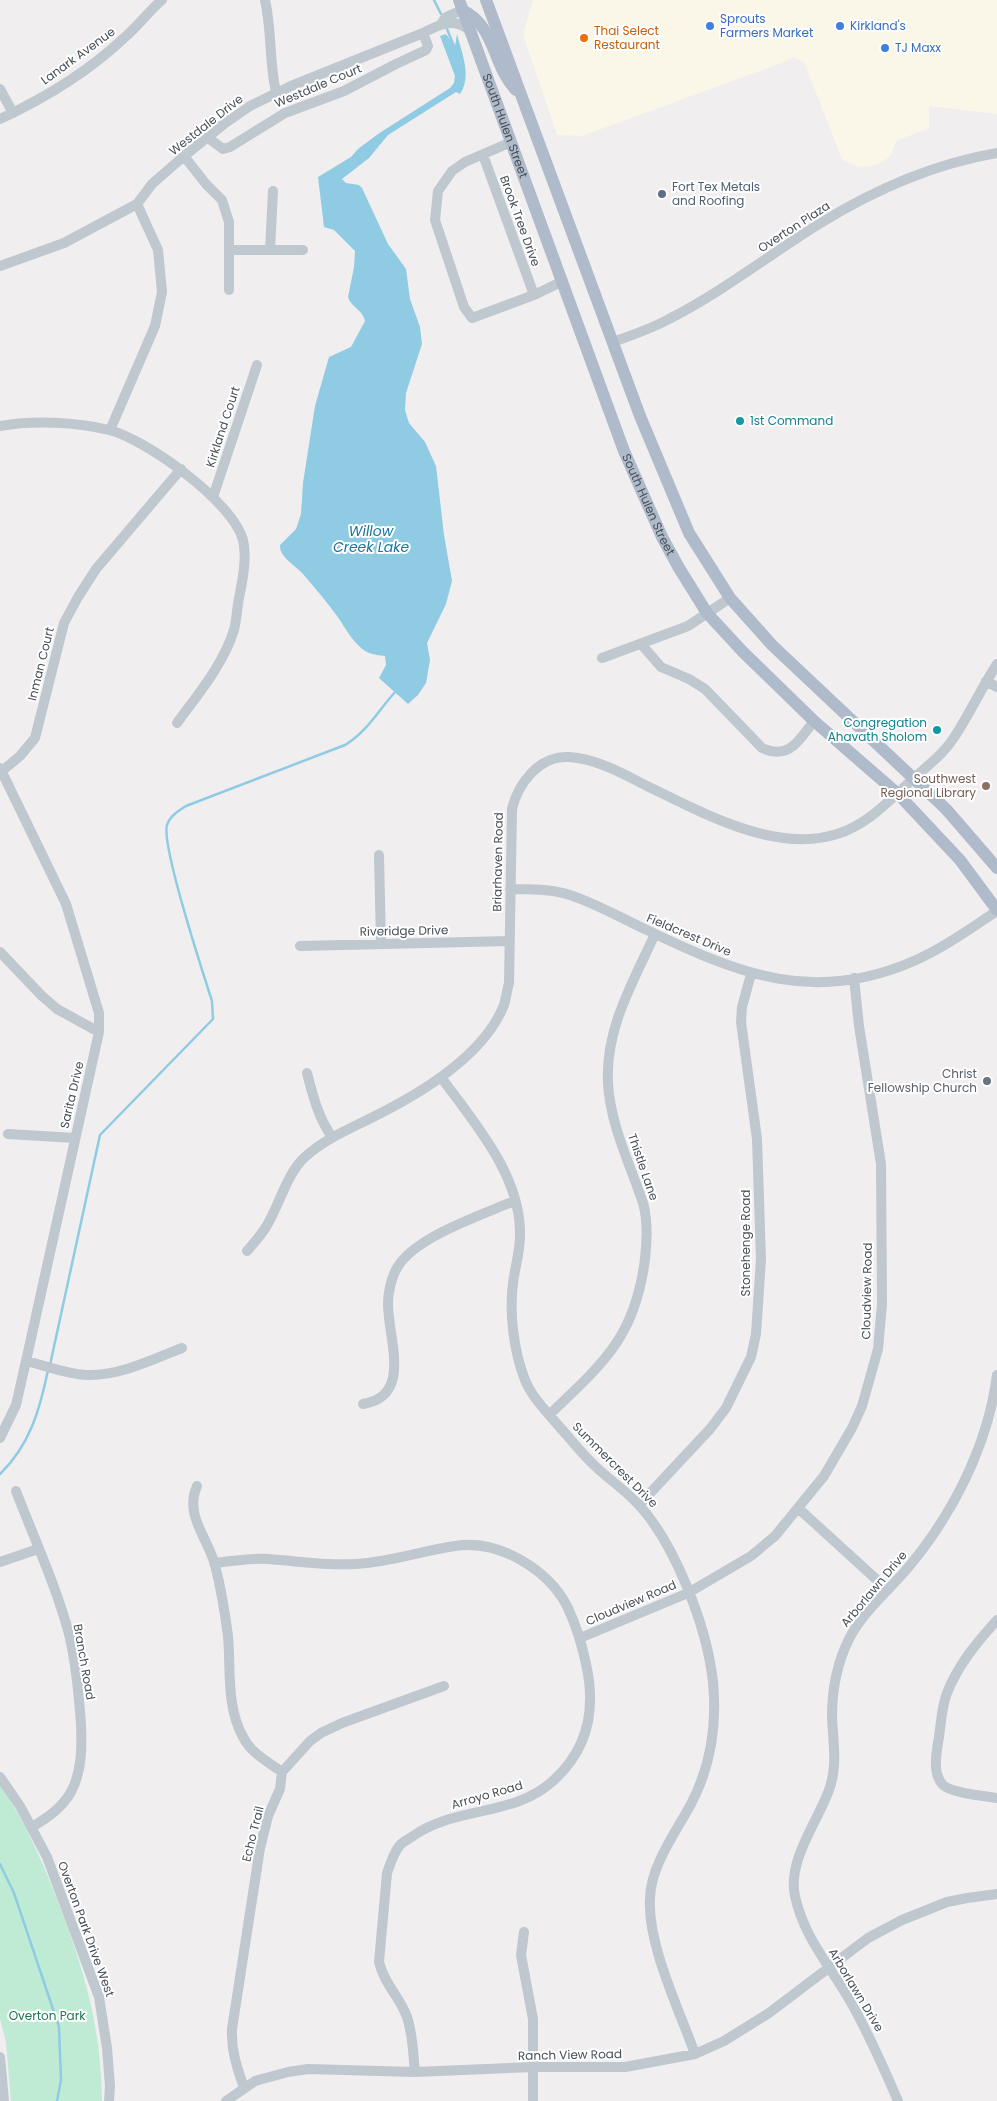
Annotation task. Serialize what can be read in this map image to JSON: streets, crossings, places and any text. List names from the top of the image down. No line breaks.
{"streets":{"main road":["South Hulen Street"],"street":["Lanark Avenue","Westdale Court","Westdale Drive","Brook Tree Drive","Overton Plaza","Kirkland Court","Inman Court","Briarhaven Road","Riveridge Drive","Fieldcrest Drive","Sarita Drive","Thistle Lane","Stonehenge Road","Cloudview Road","Summercrest Drive","Arborlawn Drive","Branch Road","Arroyo Road","Echo Trail","Overton Park Drive West","Ranch View Road"]},"crossings":[["Westdale Court","Westdale Drive"],["Westdale Drive","South Hulen Street"],["South Hulen Street","Overton Plaza"],["South Hulen Street","Briarhaven Road"],["South Hulen Street","Fieldcrest Drive"],["Inman Court","Sarita Drive"],["Briarhaven Road","Riveridge Drive"],["Briarhaven Road","Fieldcrest Drive"],["Briarhaven Road","Summercrest Drive"],["Fieldcrest Drive","Thistle Lane"],["Fieldcrest Drive","Stonehenge Road"],["Fieldcrest Drive","Cloudview Road"],["Thistle Lane","Summercrest Drive"],["Stonehenge Road","Summercrest Drive"],["Cloudview Road","Summercrest Drive"],["Cloudview Road","Arroyo Road"],["Summercrest Drive","Ranch View Road"],["Arborlawn Drive","Ranch View Road"],["Branch Road","Overton Park Drive West"],["Arroyo Road","Ranch View Road"],["Echo Trail","Ranch View Road"]],"water":["Willow Creek Lake"],"parks":["Overton Park"],"places":["Sprouts Farmers Market","Kirkland's","Thai Select Restaurant","TJ Maxx","Fort Tex Metals and Roofing","1st Command","Congregation Ahavath Sholom","Southwest Regional Library","Christ Fellowship Church"]}
